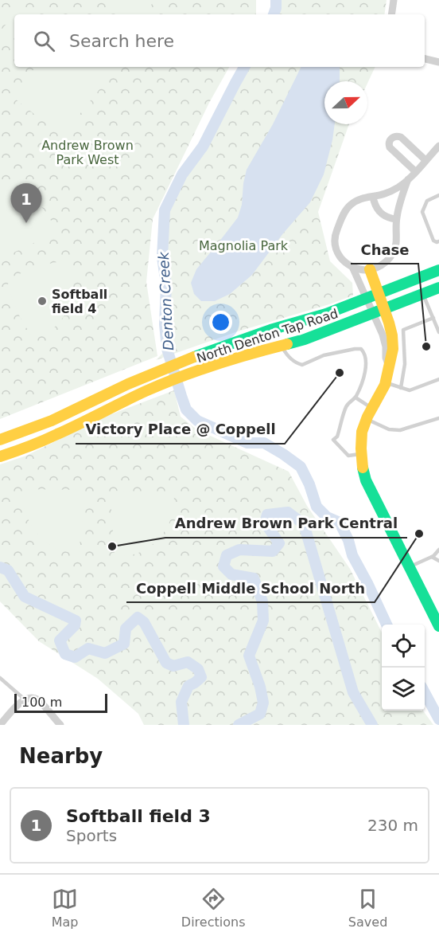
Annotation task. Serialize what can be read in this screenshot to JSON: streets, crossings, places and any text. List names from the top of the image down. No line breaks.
{"streets":{"main road":["North Denton Tap Road"]},"water":["Denton Creek"],"parks":["Andrew Brown Park West","Magnolia Park"],"places":["Softball field 4","Chase","Victory Place @ Coppell","Coppell Middle School North","Andrew Brown Park Central"],"scale_bar":"100 m","north":"right","page":{"search":"Search here","pins":"1","scale":"100 m","heading":"Nearby","list":[{"mark":"1","name":"Softball field 3","note":"Sports","value":"230 m"}],"nav":["Map","Directions","Saved"]}}
